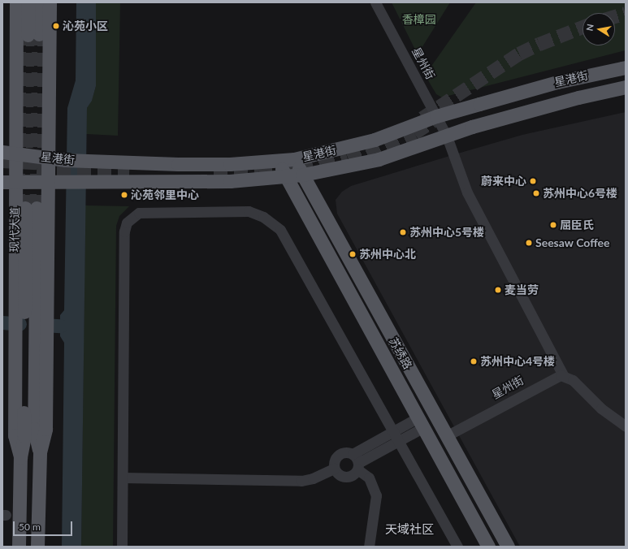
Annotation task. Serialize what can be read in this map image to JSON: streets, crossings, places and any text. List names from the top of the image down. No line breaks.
{"streets":{"main road":["星港街","现代大道","苏绣路"],"street":["星州街"]},"crossings":[["星州街","星港街"],["星州街","苏绣路"],["星港街","现代大道"],["星港街","苏绣路"]],"districts":["天域社区"],"parks":["香樟园"],"places":["沁苑小区","蔚来中心","苏州中心6号楼","沁苑邻里中心","屈臣氏","苏州中心5号楼","Seesaw Coffee","苏州中心北","麦当劳","苏州中心4号楼"],"scale_bar":"50 m","north":"left"}
